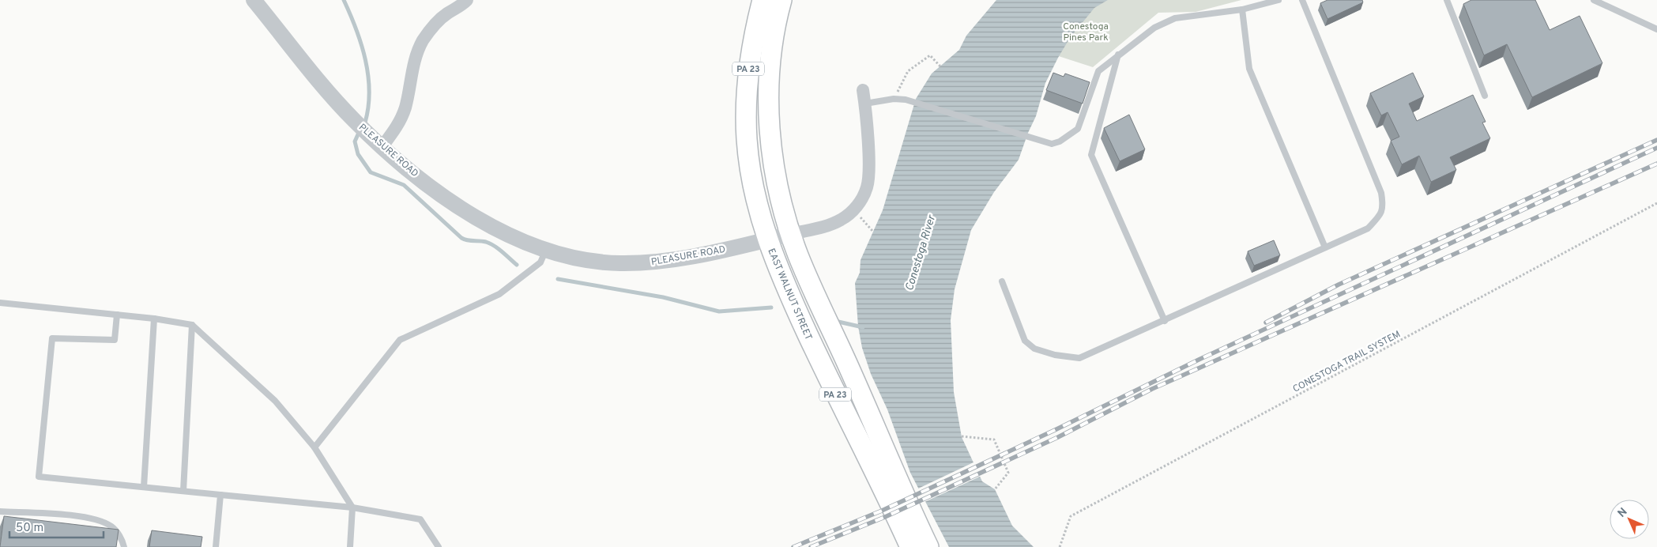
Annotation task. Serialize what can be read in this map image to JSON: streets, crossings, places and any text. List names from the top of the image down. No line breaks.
{"streets":{"main road":["PA 23","EAST WALNUT STREET"],"street":["PLEASURE ROAD"],"path":["CONESTOGA TRAIL SYSTEM"]},"crossings":[["PA 23","PLEASURE ROAD"],["PLEASURE ROAD","EAST WALNUT STREET"]],"water":["Conestoga River"],"parks":["Conestoga Pines Park"],"scale_bar":"50 m","north":"top left"}
